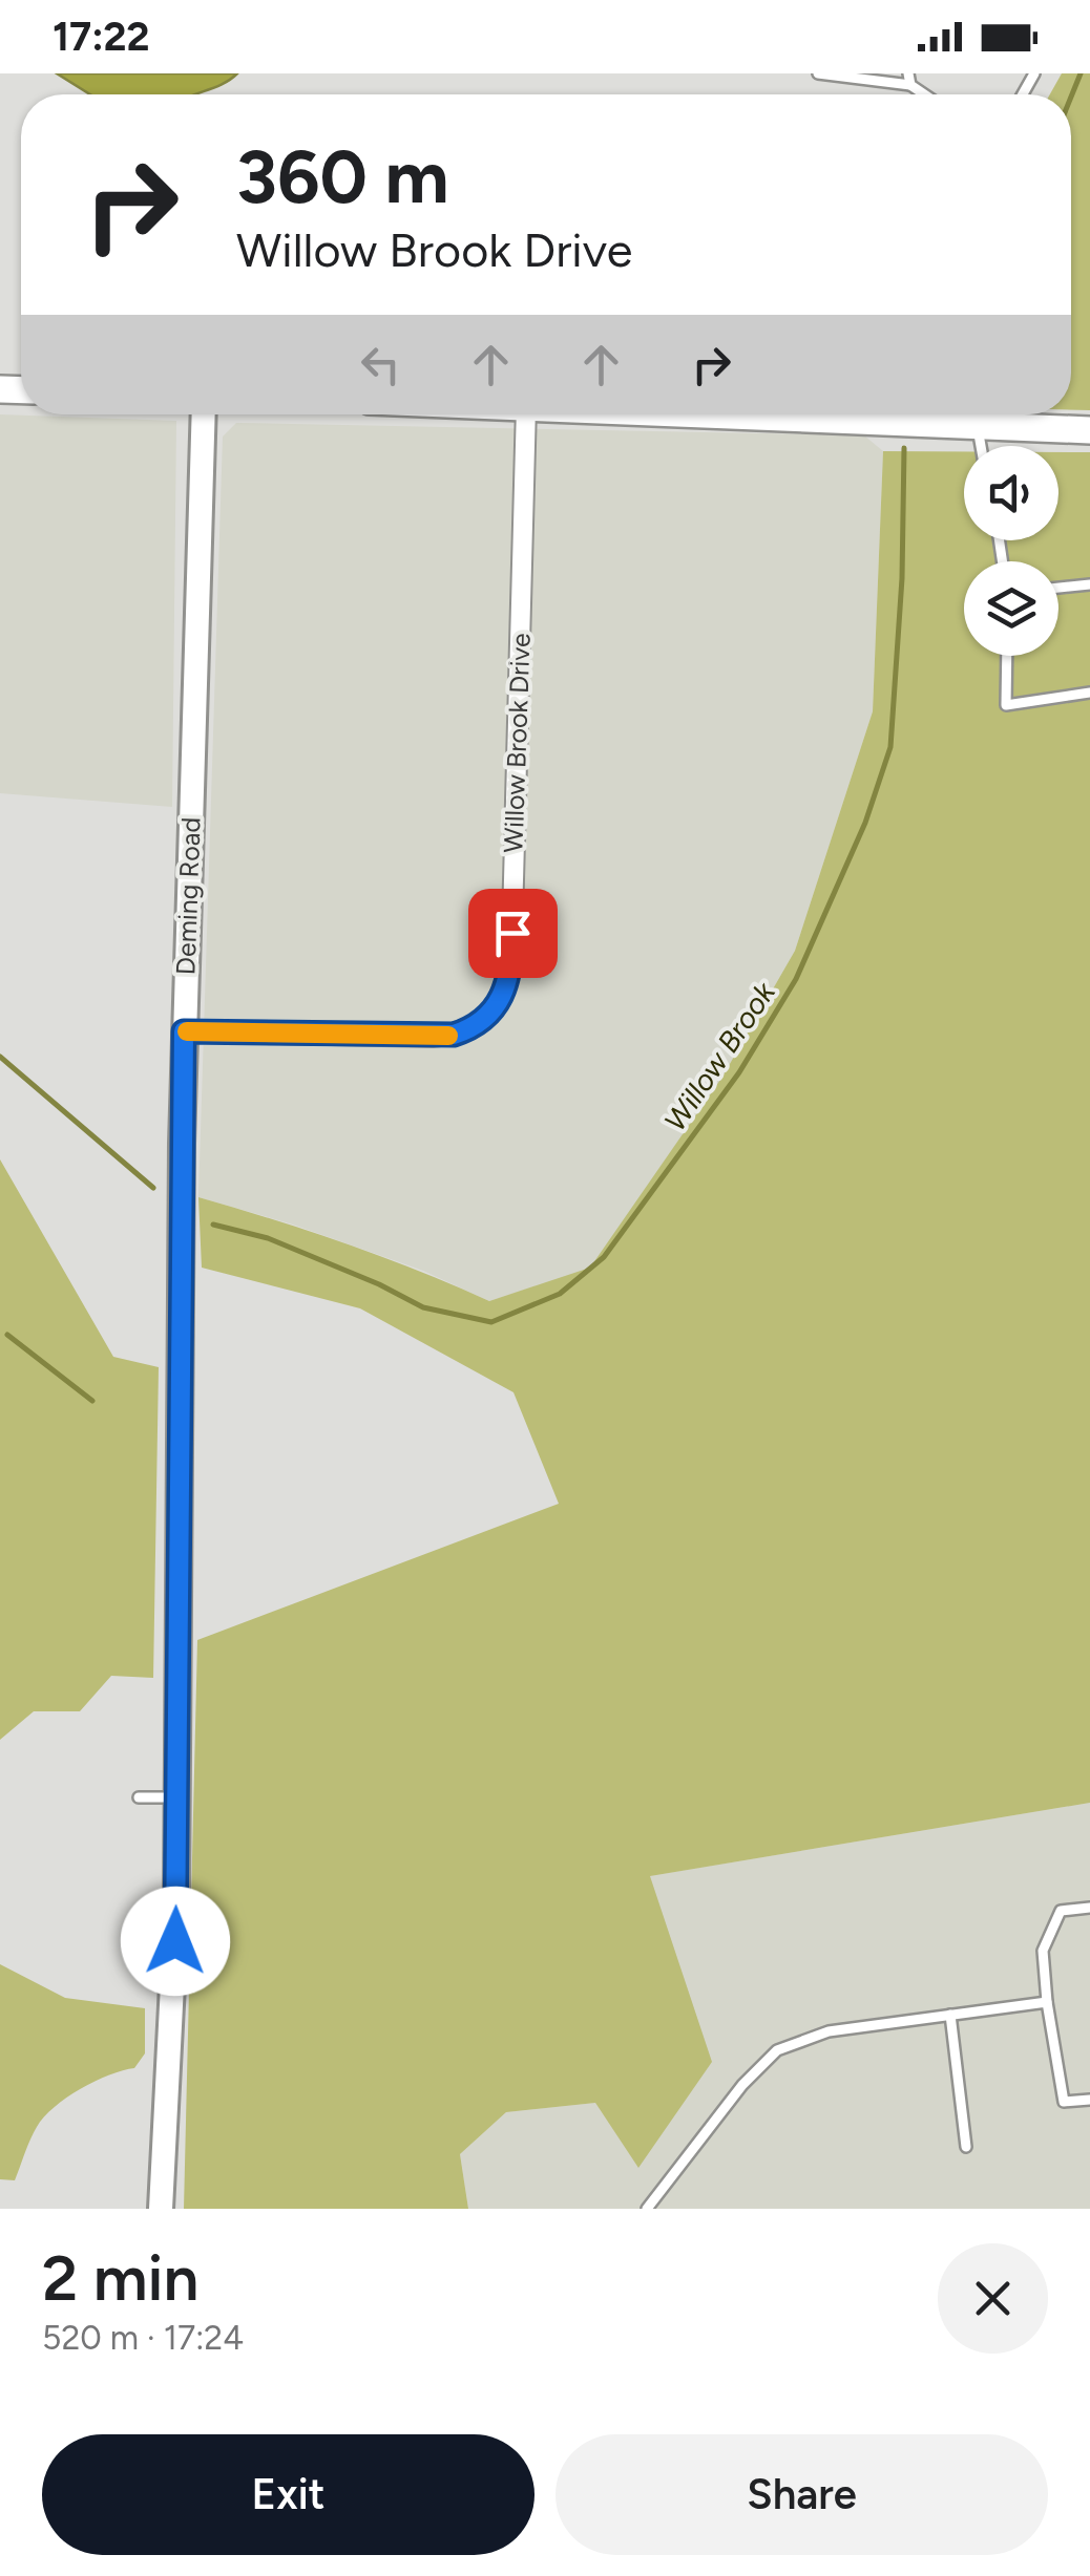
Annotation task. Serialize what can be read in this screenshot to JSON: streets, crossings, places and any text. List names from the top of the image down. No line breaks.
{"streets":{"street":["Willow Brook Drive","Deming Road"]},"crossings":[["Willow Brook Drive","Deming Road"]],"water":["Willow Brook"],"page":{"status":"17:22","turn":["360 m","Willow Brook Drive"],"heading":["2 min","520 m · 17:24"],"buttons":["Exit","Share"]}}
